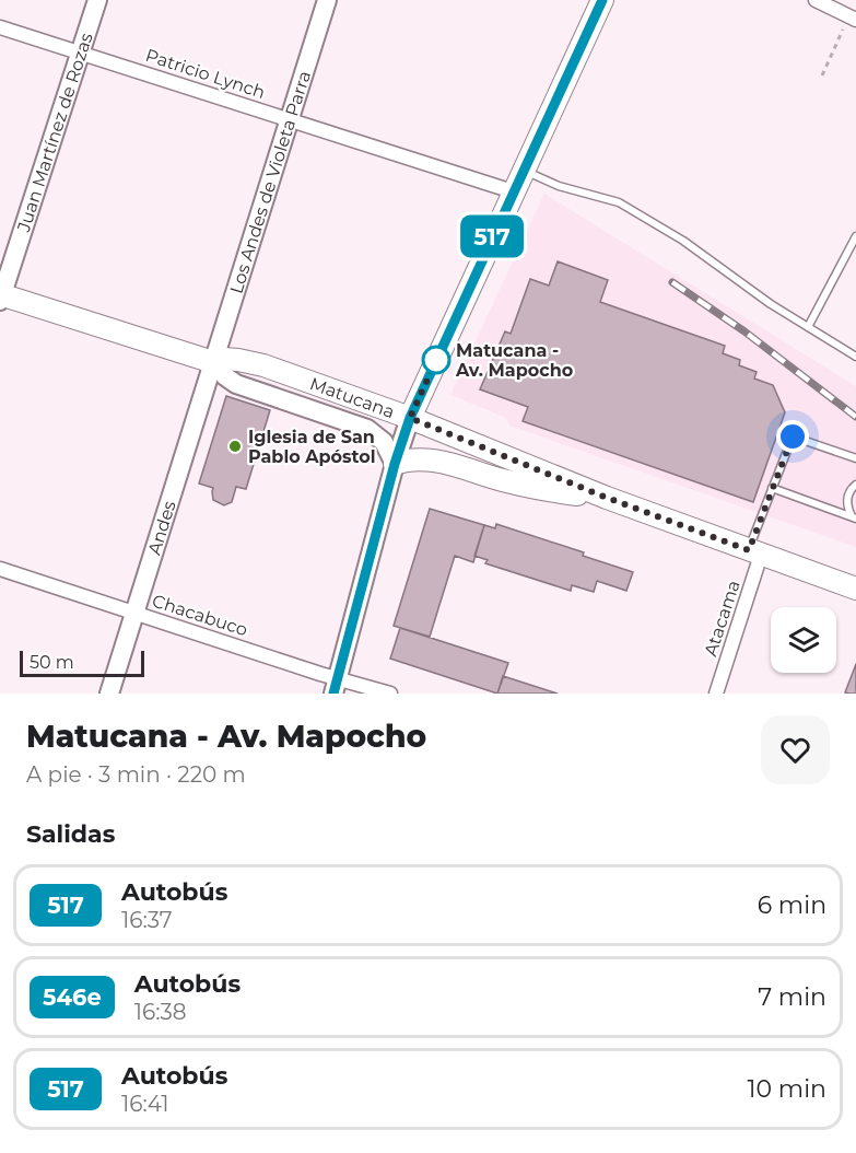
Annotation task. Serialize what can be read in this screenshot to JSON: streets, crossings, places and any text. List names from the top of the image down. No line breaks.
{"streets":{"main road":["Matucana"],"street":["Patricio Lynch","Juan Martínez de Rozas","Los Andes de Violeta Parra","Andes","Chacabuco","Atacama"]},"crossings":[["Patricio Lynch","Juan Martínez de Rozas"],["Patricio Lynch","Los Andes de Violeta Parra"],["Juan Martínez de Rozas","Matucana"],["Los Andes de Violeta Parra","Matucana"],["Los Andes de Violeta Parra","Andes"],["Matucana","Andes"],["Matucana","Atacama"],["Andes","Chacabuco"]],"places":["Matucana - Av. Mapocho","Iglesia de San Pablo Apóstol"],"lines":["bus line 517"],"scale_bar":"50 m","page":{"on_map":"517","scale":"50 m","heading":[["Matucana - Av. Mapocho","A pie · 3 min · 220 m"],"Salidas"],"list":[{"mark":"517","name":"Autobús","note":"16:37","value":"6 min"},{"mark":"546e","name":"Autobús","note":"16:38","value":"7 min"},{"mark":"517","name":"Autobús","note":"16:41","value":"10 min"}]}}
